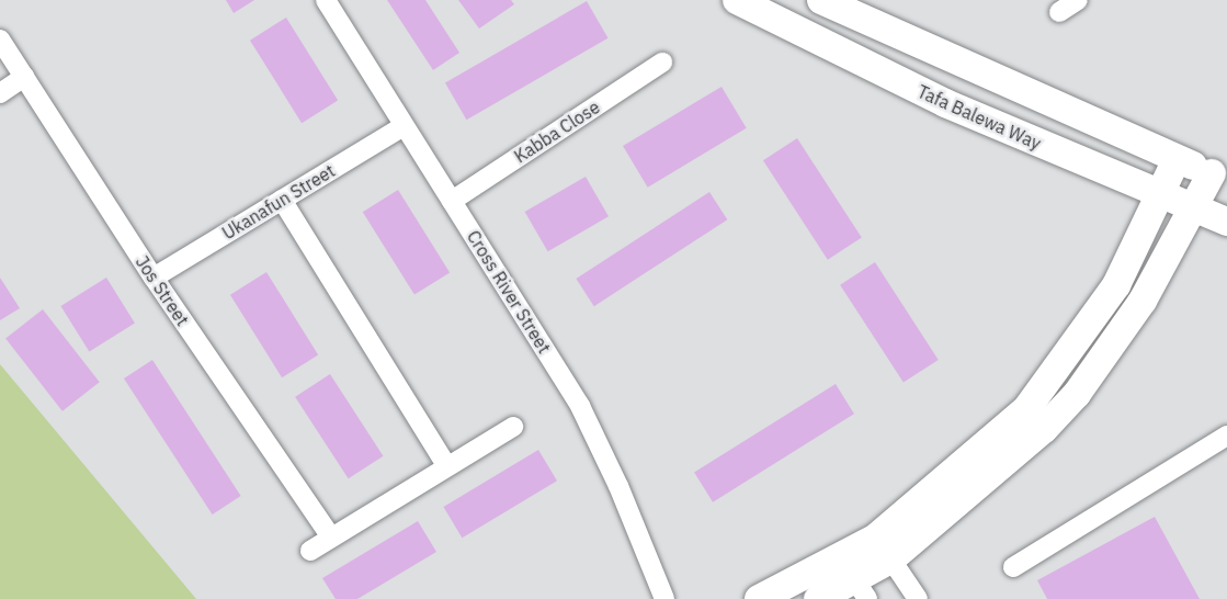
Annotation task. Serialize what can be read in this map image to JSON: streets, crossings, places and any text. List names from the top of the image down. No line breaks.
{"streets":{"street":["Tafa Balewa Way","Kabba Close","Ukanafun Street","Jos Street","Cross River Street"]},"crossings":[["Kabba Close","Cross River Street"],["Ukanafun Street","Jos Street"],["Ukanafun Street","Cross River Street"]]}
